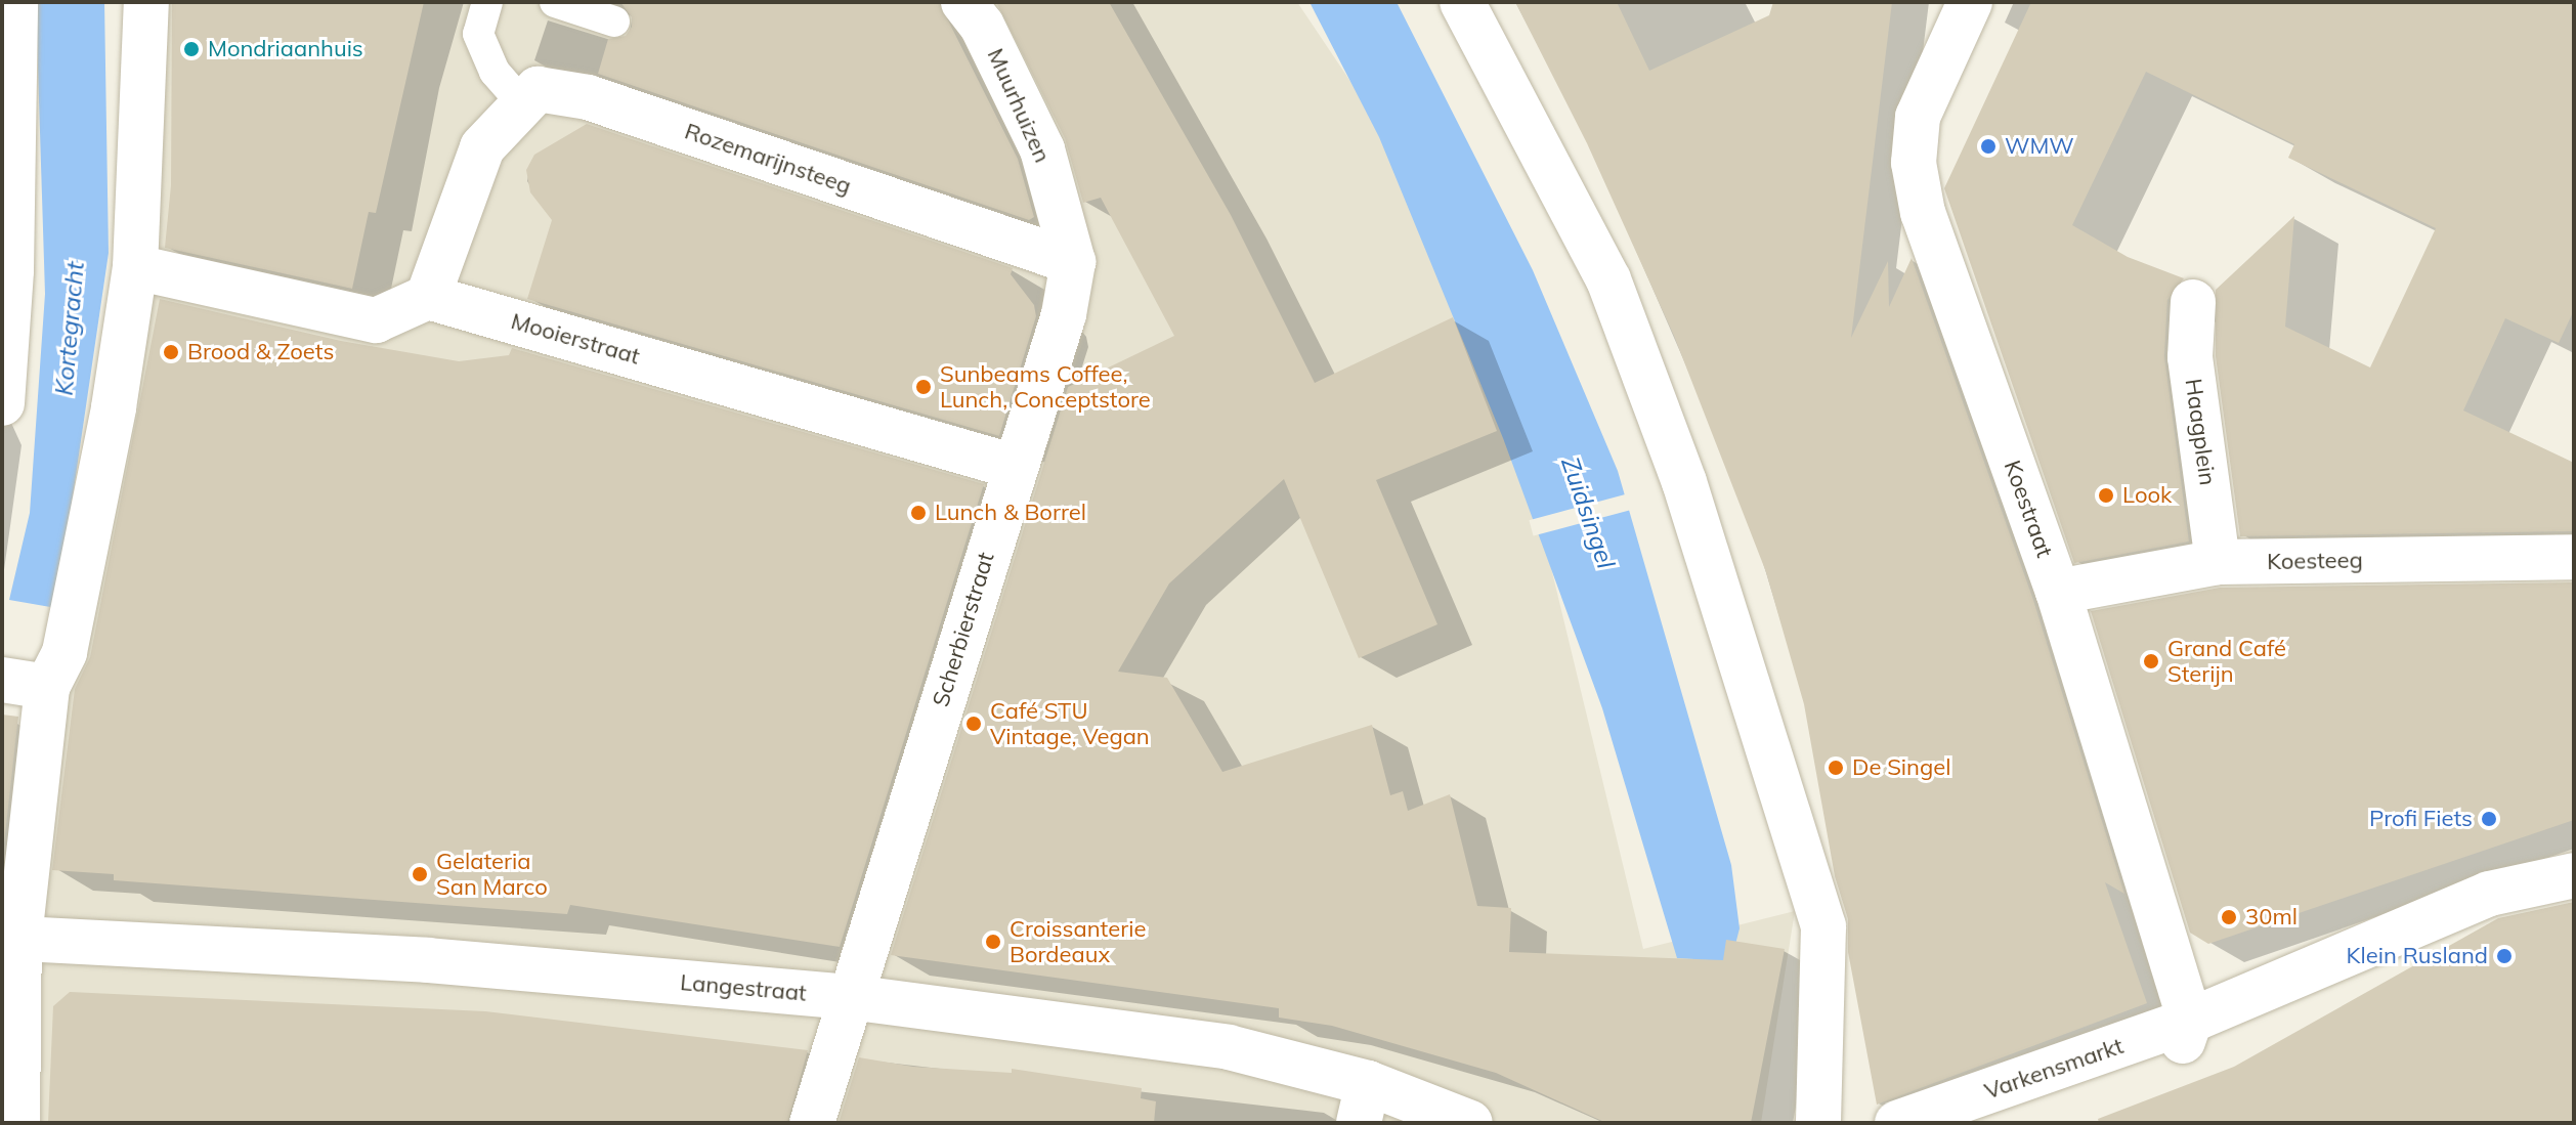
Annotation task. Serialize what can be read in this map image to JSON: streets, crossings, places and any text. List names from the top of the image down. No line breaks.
{"streets":{"street":["Muurhuizen","Rozemarijnsteeg","Mooierstraat","Haagplein","Koestraat","Koesteeg","Scherbierstraat","Langestraat","Varkensmarkt"]},"crossings":[["Muurhuizen","Rozemarijnsteeg"],["Muurhuizen","Scherbierstraat"],["Rozemarijnsteeg","Mooierstraat"],["Rozemarijnsteeg","Scherbierstraat"],["Mooierstraat","Scherbierstraat"],["Haagplein","Koesteeg"],["Koestraat","Koesteeg"],["Koestraat","Varkensmarkt"],["Scherbierstraat","Langestraat"]],"water":["Kortegracht","Zuidsingel"],"places":["Mondriaanhuis","WMW","Brood & Zoets","Sunbeams Coffee, Lunch, Conceptstore","Look","Lunch & Borrel","Grand Café Sterijn","Café STU Vintage, Vegan","De Singel","Profi Fiets","Gelateria San Marco","30ml","Croissanterie Bordeaux","Klein Rusland"]}
